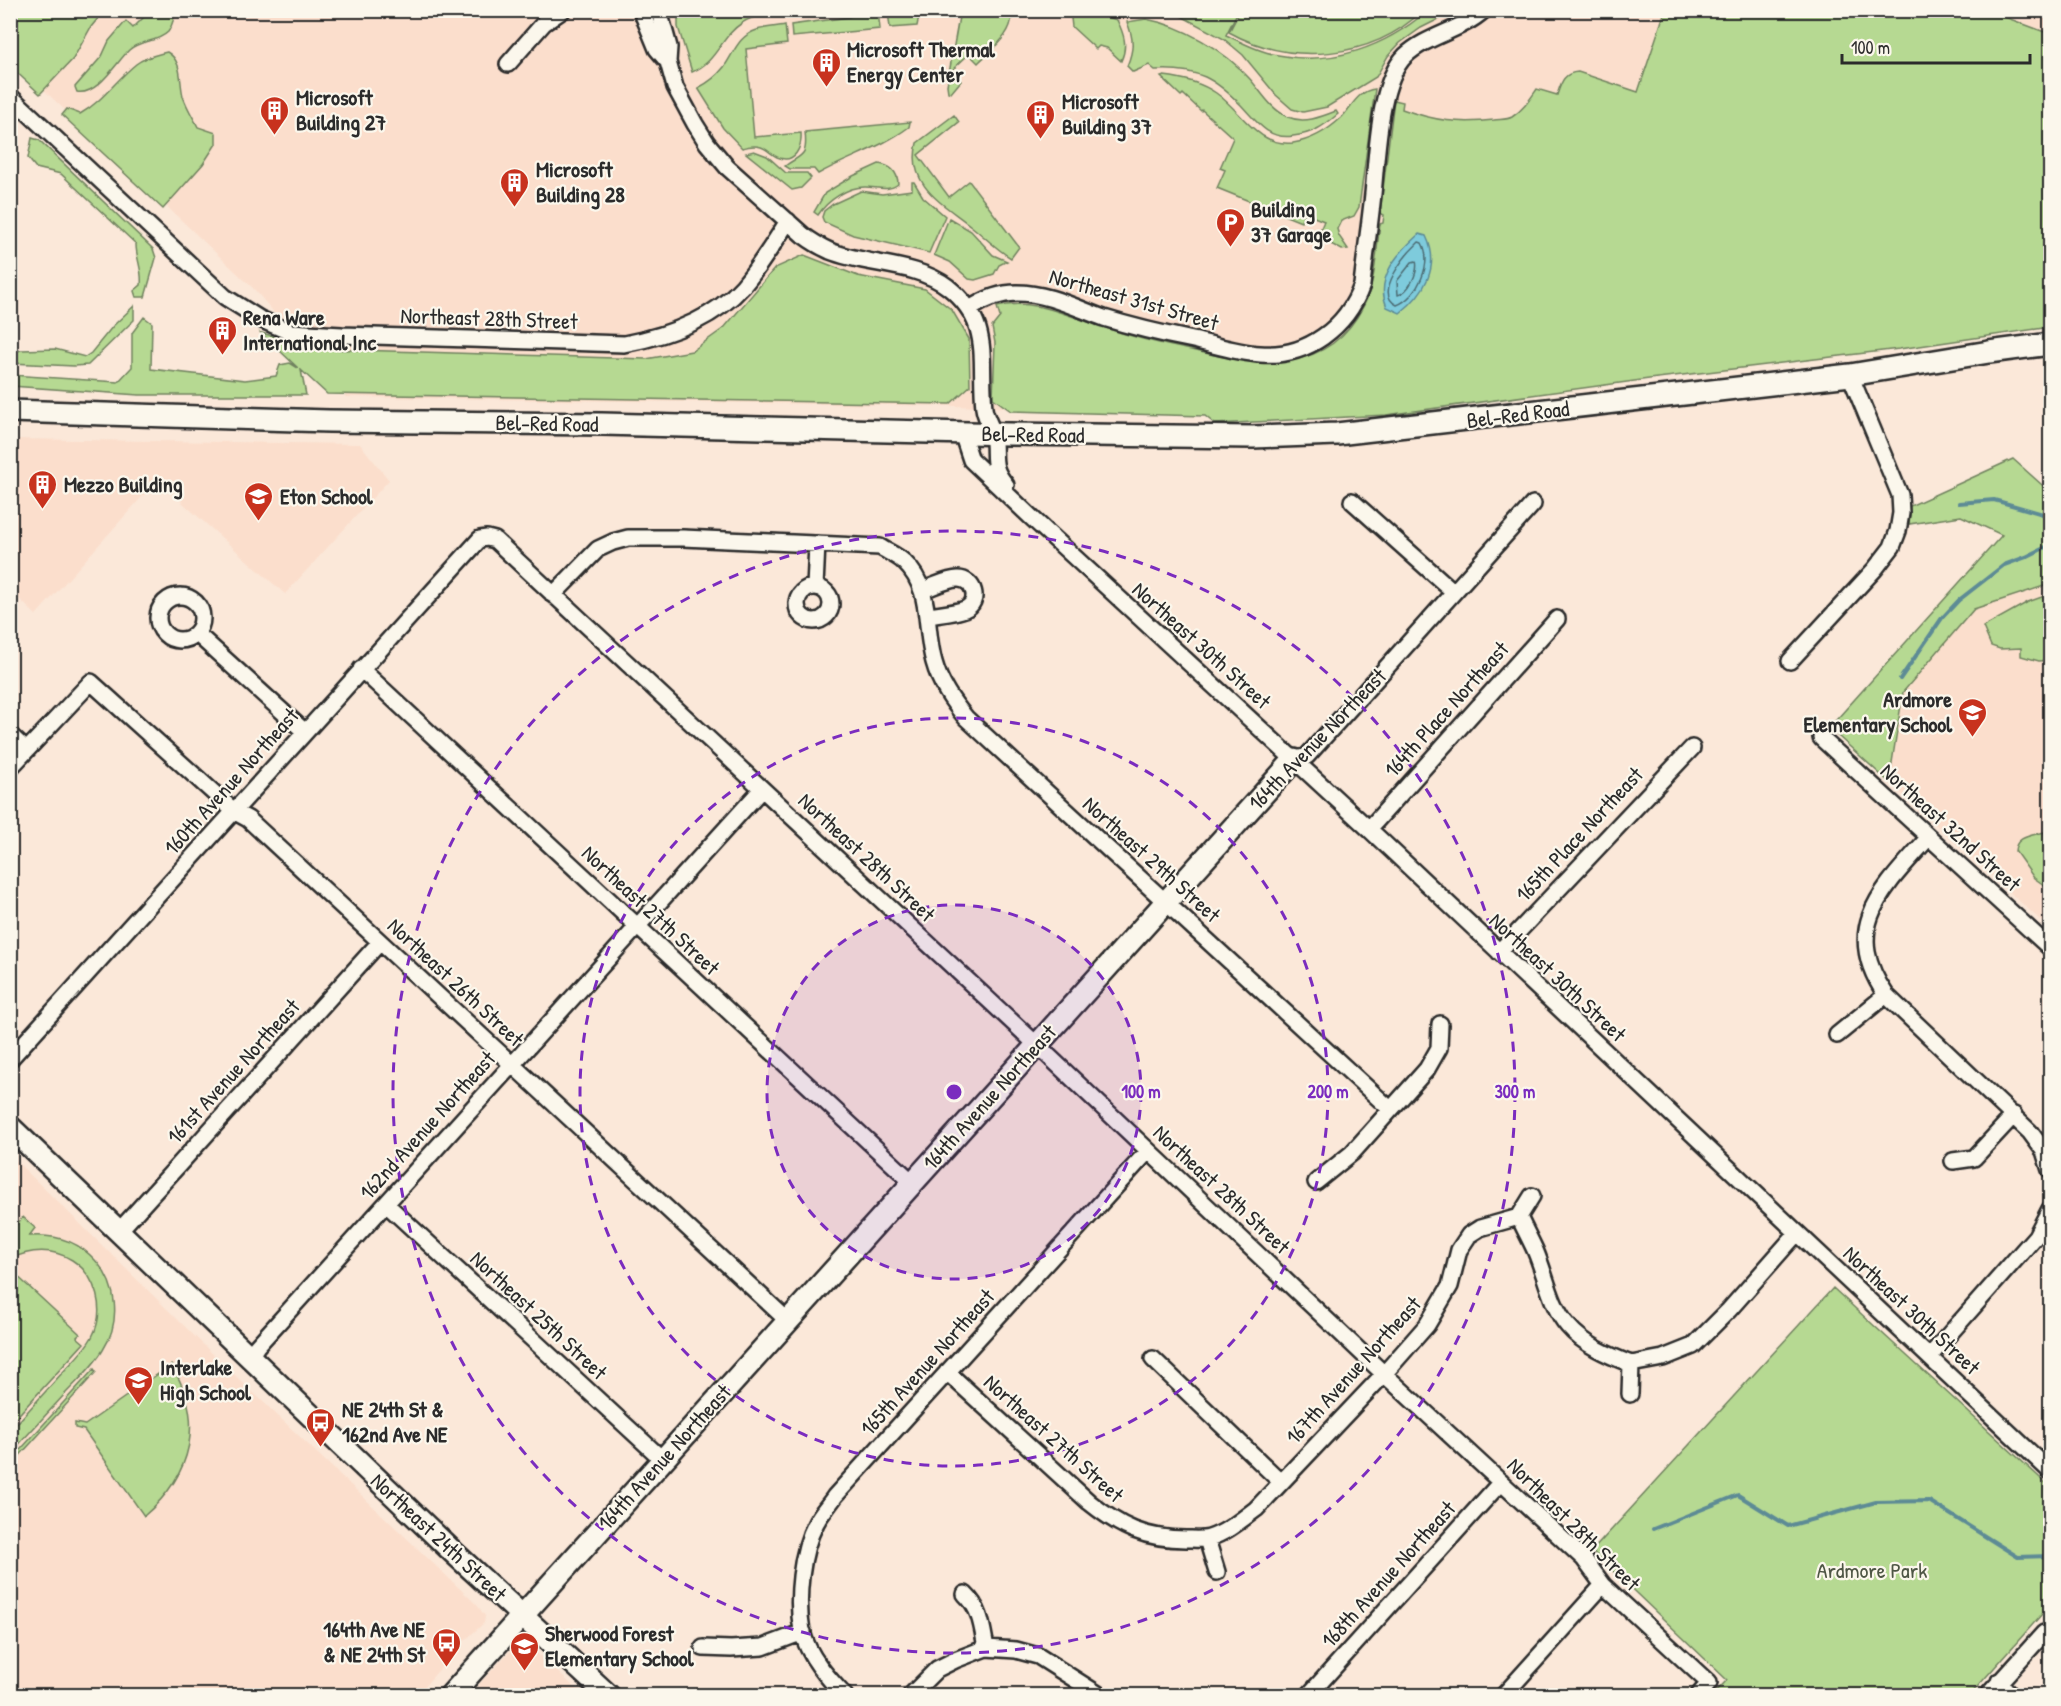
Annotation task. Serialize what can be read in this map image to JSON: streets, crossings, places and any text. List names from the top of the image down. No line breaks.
{"streets":{"main road":["Bel-Red Road","164th Avenue Northeast","Northeast 24th Street"],"street":["Northeast 31st Street","Northeast 28th Street","Northeast 30th Street","164th Place Northeast","160th Avenue Northeast","Northeast 32nd Street","165th Place Northeast","Northeast 29th Street","Northeast 27th Street","Northeast 26th Street","161st Avenue Northeast","162nd Avenue Northeast","Northeast 25th Street","165th Avenue Northeast","167th Avenue Northeast","168th Avenue Northeast"]},"crossings":[["Northeast 31st Street","Northeast 30th Street"],["Northeast 28th Street","164th Avenue Northeast"],["Northeast 28th Street","160th Avenue Northeast"],["Northeast 28th Street","162nd Avenue Northeast"],["Northeast 28th Street","165th Avenue Northeast"],["Northeast 28th Street","167th Avenue Northeast"],["Northeast 28th Street","168th Avenue Northeast"],["Bel-Red Road","Northeast 30th Street"],["Northeast 30th Street","164th Place Northeast"],["Northeast 30th Street","164th Avenue Northeast"],["Northeast 30th Street","165th Place Northeast"],["164th Avenue Northeast","Northeast 29th Street"],["164th Avenue Northeast","Northeast 27th Street"],["164th Avenue Northeast","Northeast 26th Street"],["164th Avenue Northeast","Northeast 25th Street"],["164th Avenue Northeast","Northeast 24th Street"],["160th Avenue Northeast","Northeast 27th Street"],["160th Avenue Northeast","Northeast 26th Street"],["Northeast 27th Street","162nd Avenue Northeast"],["Northeast 27th Street","165th Avenue Northeast"],["Northeast 27th Street","167th Avenue Northeast"],["Northeast 26th Street","161st Avenue Northeast"],["Northeast 26th Street","162nd Avenue Northeast"],["161st Avenue Northeast","Northeast 24th Street"],["162nd Avenue Northeast","Northeast 25th Street"],["162nd Avenue Northeast","Northeast 24th Street"]],"parks":["Ardmore Park"],"places":{"building":["Microsoft Thermal Energy Center","Microsoft Building 27","Microsoft Building 37","Microsoft Building 28","Rena Ware International Inc","Mezzo Building"],"parking":["Building 37 Garage"],"school or university":["Eton School","Ardmore Elementary School","Interlake High School","Sherwood Forest Elementary School"],"bus stop":["NE 24th St & 162nd Ave NE","164th Ave NE & NE 24th St"]},"scale_bar":"100 m","rings":["100 m","200 m","300 m"]}
